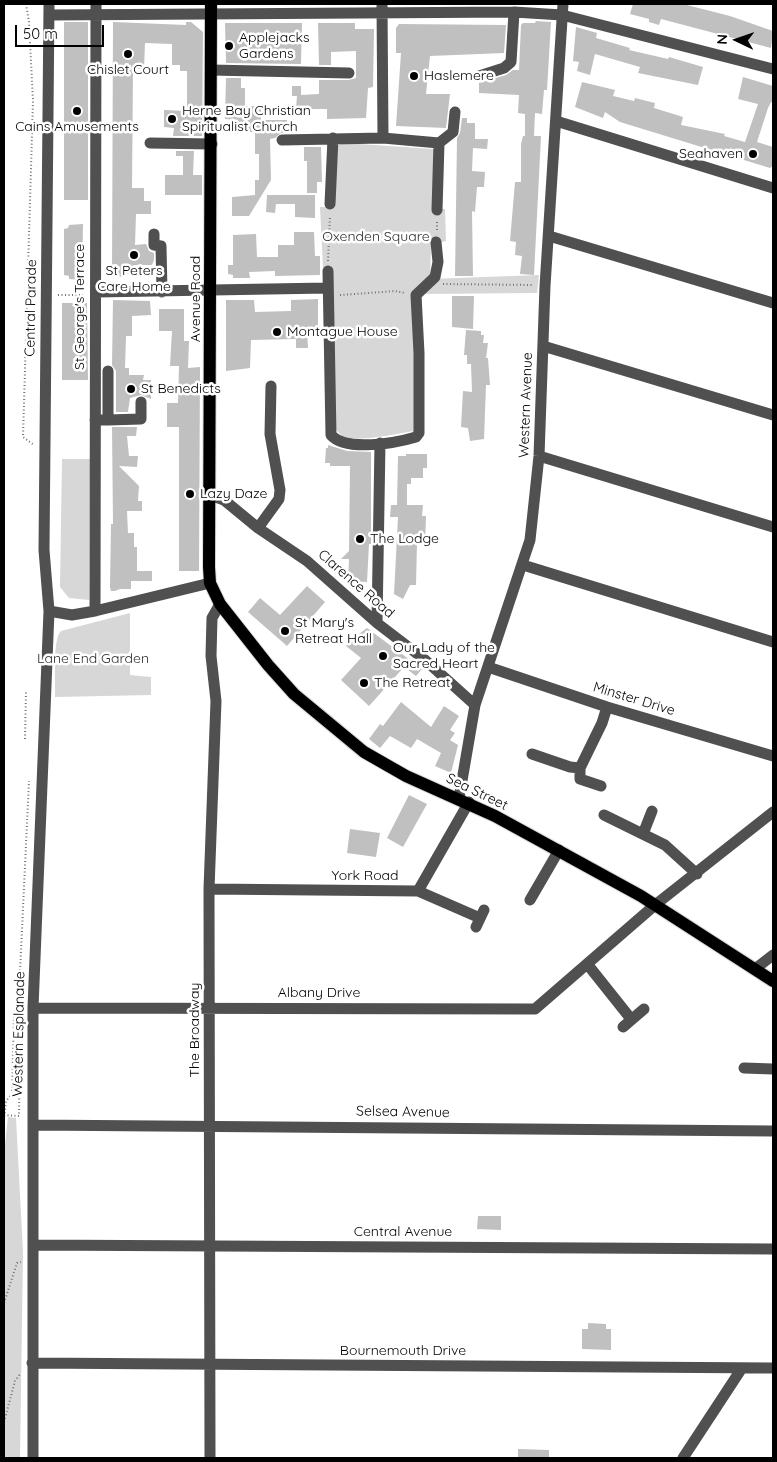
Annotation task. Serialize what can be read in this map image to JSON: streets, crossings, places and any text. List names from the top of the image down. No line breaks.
{"streets":{"main road":["Avenue Road","Sea Street"],"street":["St George's Terrace","Central Parade","Western Avenue","Clarence Road","Minster Drive","York Road","Albany Drive","The Broadway","Western Esplanade","Selsea Avenue","Central Avenue","Bournemouth Drive"]},"crossings":[["Avenue Road","Clarence Road"],["Avenue Road","Sea Street"],["Central Parade","Western Esplanade"],["Western Avenue","Clarence Road"],["Western Avenue","Minster Drive"],["Western Avenue","Sea Street"],["Western Avenue","York Road"],["Sea Street","York Road"],["Sea Street","Albany Drive"],["Sea Street","The Broadway"],["York Road","The Broadway"],["Albany Drive","The Broadway"],["Albany Drive","Western Esplanade"],["The Broadway","Selsea Avenue"],["The Broadway","Central Avenue"],["The Broadway","Bournemouth Drive"],["Western Esplanade","Selsea Avenue"],["Western Esplanade","Central Avenue"],["Western Esplanade","Bournemouth Drive"]],"parks":["Oxenden Square","Lane End Garden"],"places":["Applejacks Gardens","Chislet Court","Haslemere","Cains Amusements","Herne Bay Christian Spiritualist Church","Seahaven","St Peters Care Home","Montague House","St Benedicts","Lazy Daze","The Lodge","St Mary's Retreat Hall","Our Lady of the Sacred Heart","The Retreat"],"scale_bar":"50 m","north":"left"}
